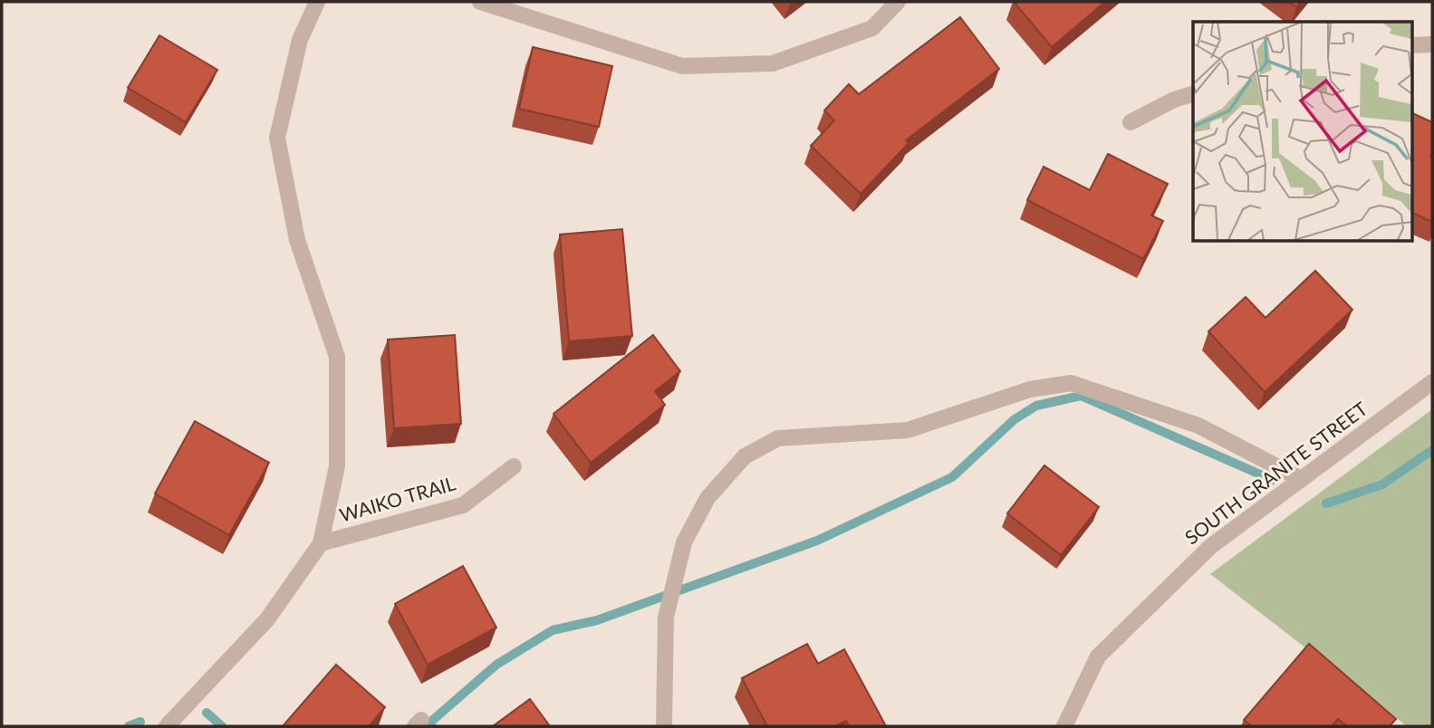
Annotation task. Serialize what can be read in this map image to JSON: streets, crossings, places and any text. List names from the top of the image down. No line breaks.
{"streets":{"street":["SOUTH GRANITE STREET","WAIKO TRAIL"]}}
